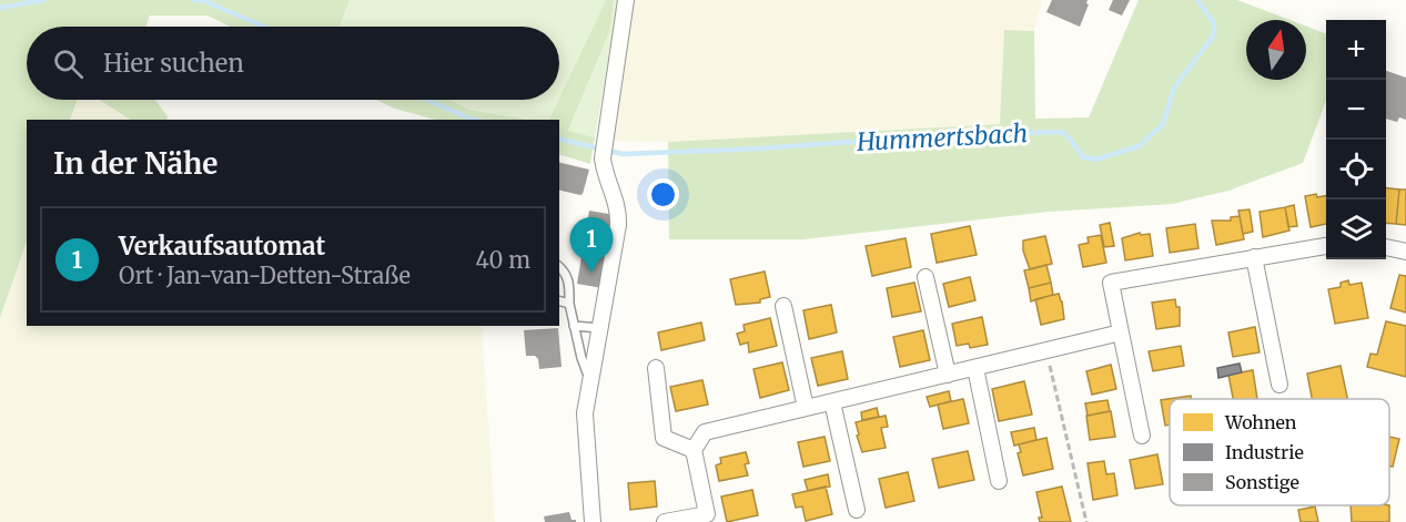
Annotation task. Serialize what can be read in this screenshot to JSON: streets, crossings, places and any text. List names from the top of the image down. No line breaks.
{"water":["Hummertsbach"],"legend":["Wohnen","Industrie","Sonstige"],"north":"top","page":{"map_buttons":["+","−"],"search":"Hier suchen","heading":"In der Nähe","list":[{"mark":"1","name":"Verkaufsautomat","note":"Ort · Jan-van-Detten-Straße","value":"40 m"}],"pins":"1"}}
